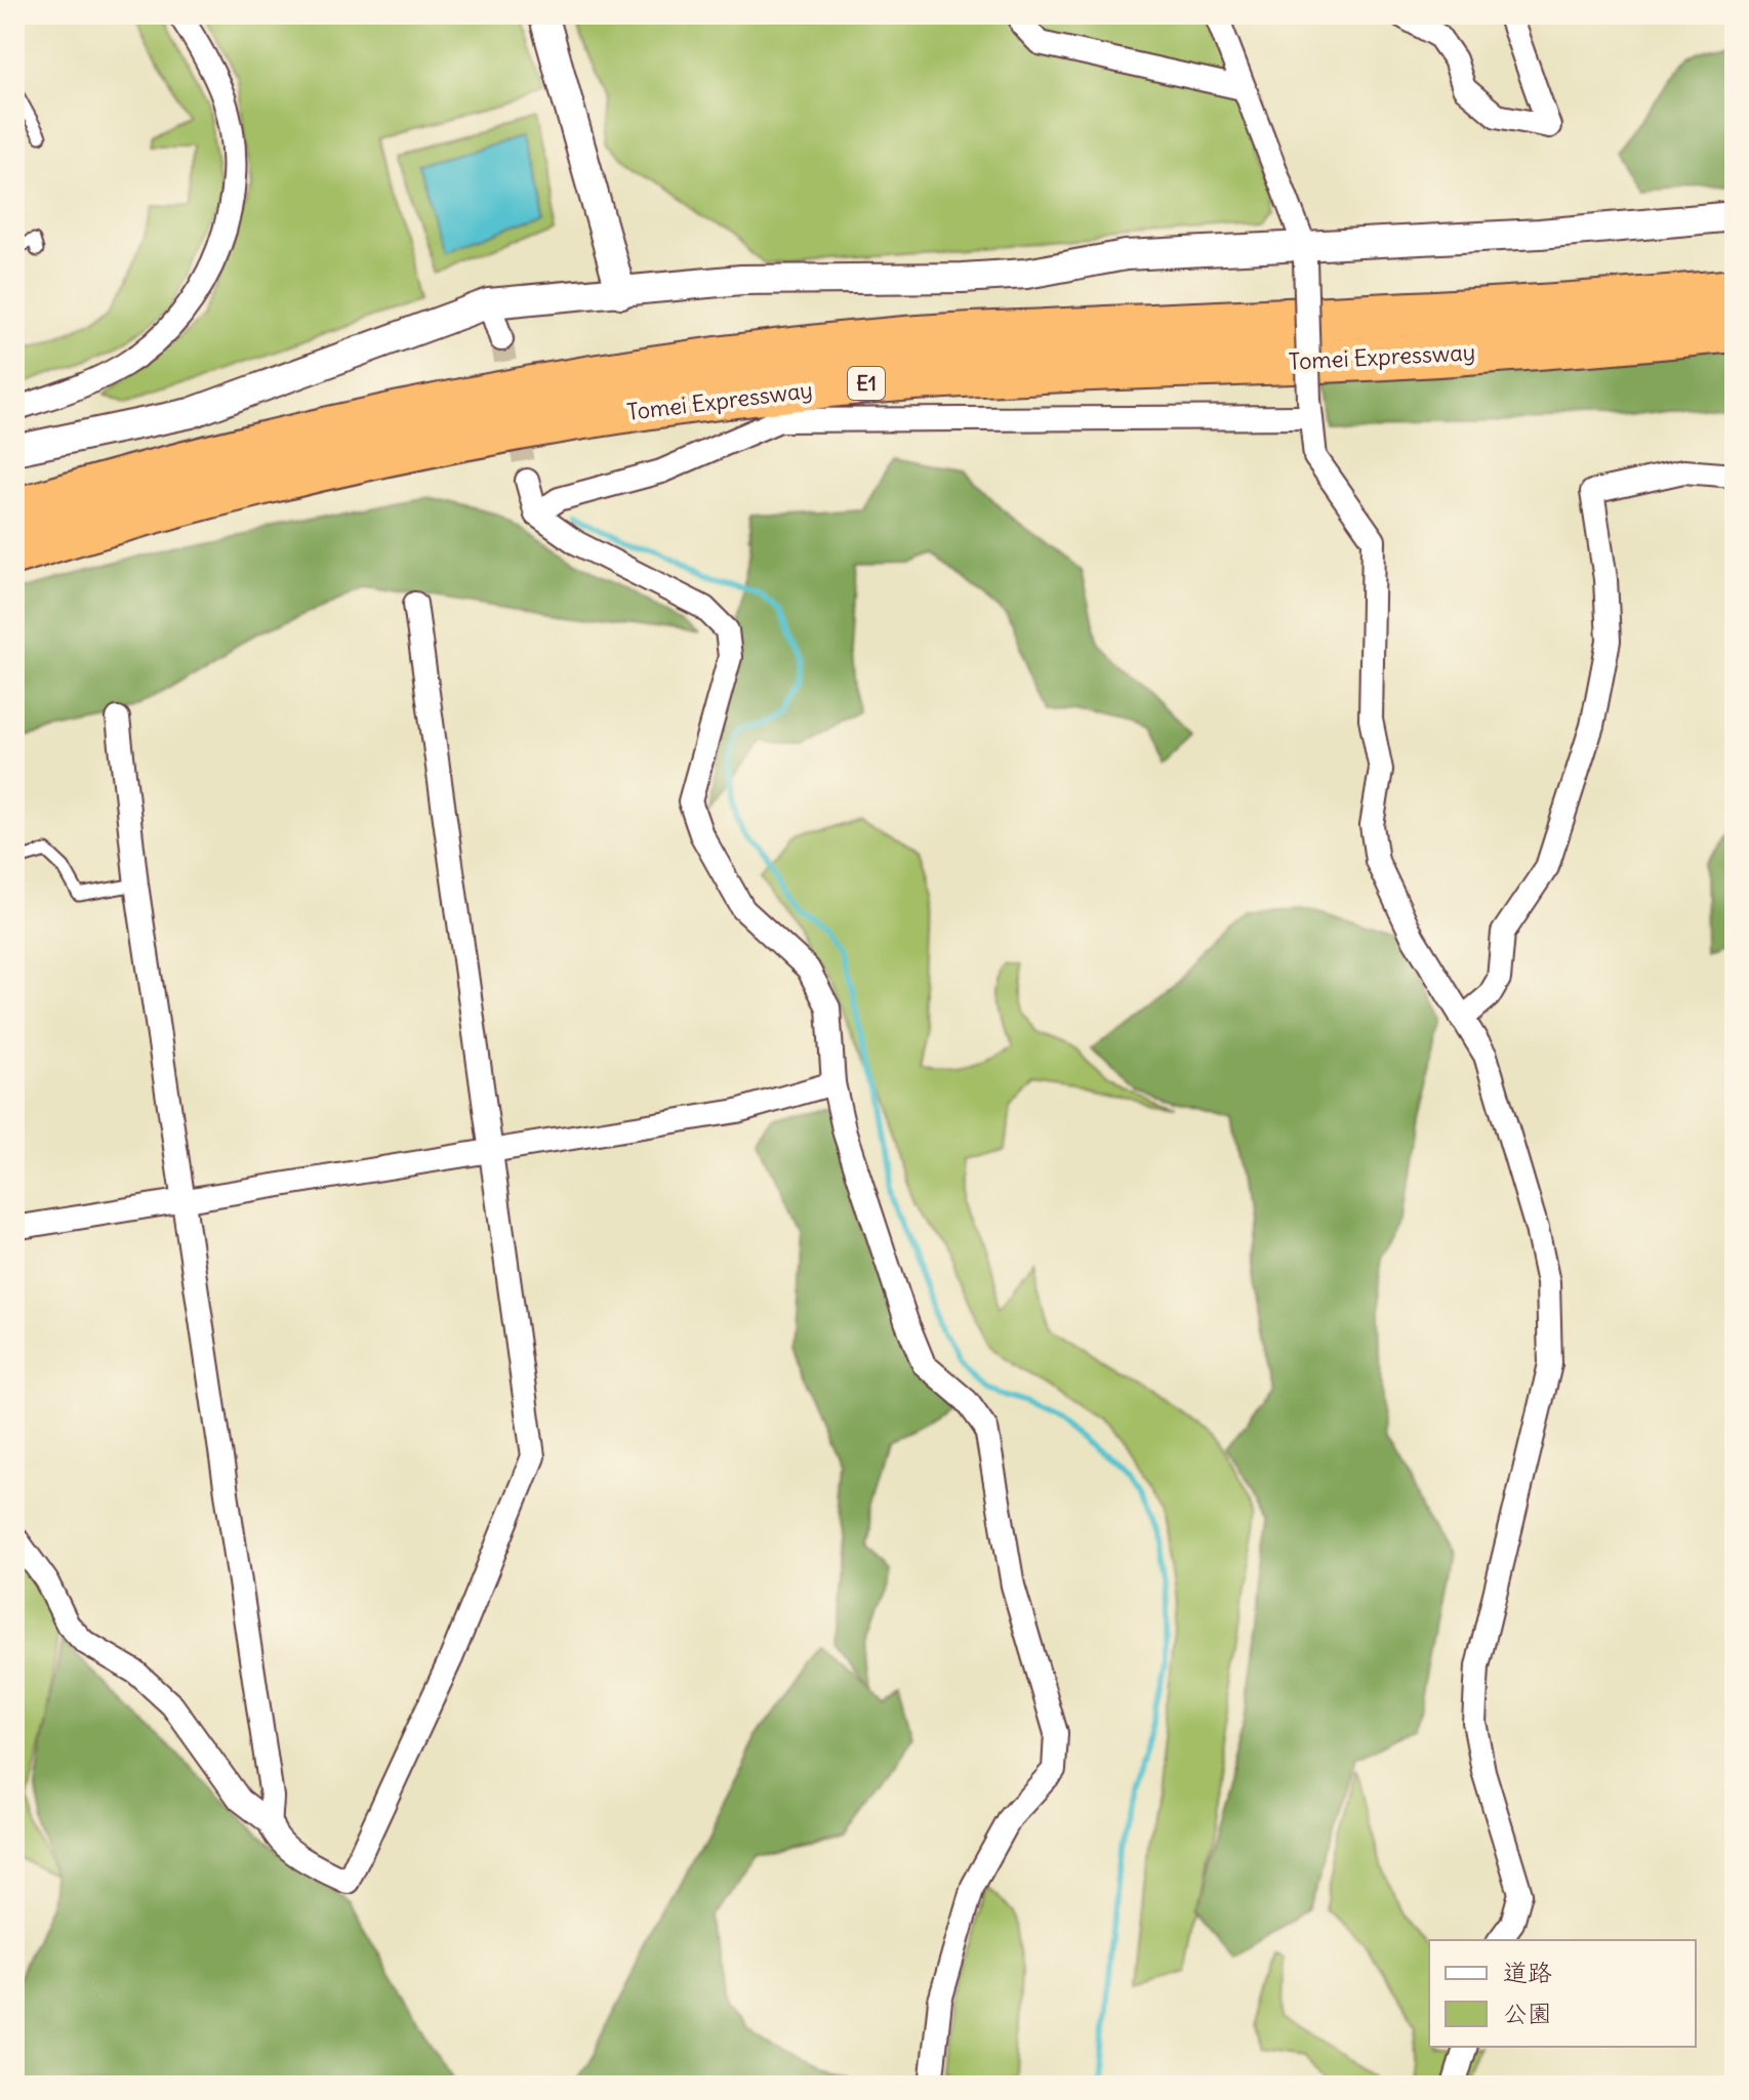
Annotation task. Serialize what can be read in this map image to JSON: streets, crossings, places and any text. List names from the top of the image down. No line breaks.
{"streets":{"highway":["Tomei Expressway","E1"]},"legend":["道路","公園"]}
